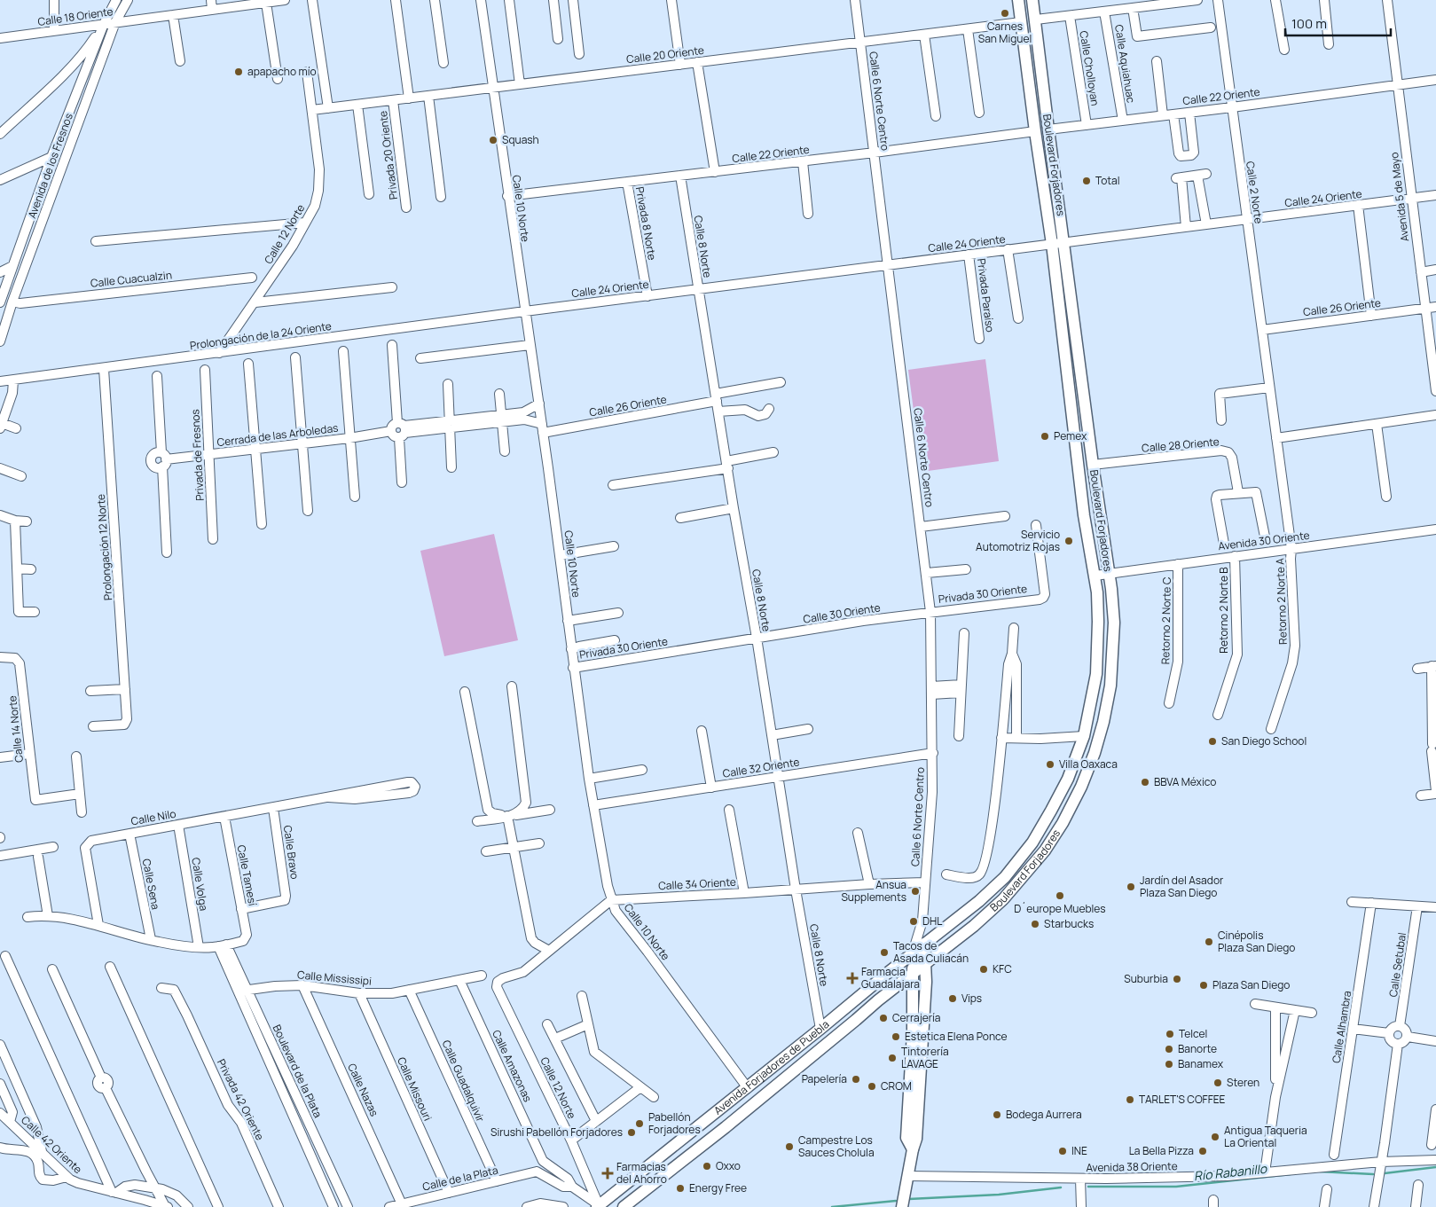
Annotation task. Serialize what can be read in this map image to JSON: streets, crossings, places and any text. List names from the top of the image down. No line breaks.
{"streets":{"main road":["Boulevard Forjadores","Avenida Forjadores de Puebla"],"street":["Calle 18 Oriente","Calle 20 Oriente","Calle Aquiahuac","Calle Cholloyan","Calle 22 Oriente","Calle 6 Norte Centro","Privada 20 Oriente","Avenida de los Fresnos","Calle 2 Norte","Avenida 5 de Mayo","Calle 24 Oriente","Calle 10 Norte","Privada 8 Norte","Calle 12 Norte","Calle 8 Norte","Calle Cuacualzin","Privada Paraíso","Calle 26 Oriente","Prolongación de la 24 Oriente","Cerrada de las Arboledas","Calle 28 Oriente","Privada de Fresnos","Avenida 30 Oriente","Prolongación 12 Norte","Privada 30 Oriente","Retorno 2 Norte A","Retorno 2 Norte B","Calle 30 Oriente","Retorno 2 Norte C","Calle 14 Norte","Calle 32 Oriente","Calle Nilo","Calle Bravo","Calle Tamesí","Calle Sena","Calle Volga","Calle 34 Oriente","Calle Setubal","Calle Mississipi","Calle Alhambra","Calle Amazonas","Boulevard de la Plata","Calle Guadalquivir","Calle Missouri","Calle Nazas","Privada 42 Oriente","Calle 42 Oriente","Avenida 38 Oriente","Calle de la Plata"]},"crossings":[["Calle 18 Oriente","Avenida de los Fresnos"],["Calle 20 Oriente","Calle 6 Norte Centro"],["Calle 20 Oriente","Privada 20 Oriente"],["Calle 20 Oriente","Boulevard Forjadores"],["Calle 20 Oriente","Calle 10 Norte"],["Calle 20 Oriente","Calle 12 Norte"],["Calle Aquiahuac","Calle 22 Oriente"],["Calle Cholloyan","Calle 22 Oriente"],["Calle 22 Oriente","Calle 6 Norte Centro"],["Calle 22 Oriente","Boulevard Forjadores"],["Calle 22 Oriente","Calle 2 Norte"],["Calle 22 Oriente","Avenida 5 de Mayo"],["Calle 22 Oriente","Calle 10 Norte"],["Calle 22 Oriente","Privada 8 Norte"],["Calle 22 Oriente","Calle 8 Norte"],["Calle 6 Norte Centro","Boulevard Forjadores"],["Calle 6 Norte Centro","Calle 24 Oriente"],["Calle 6 Norte Centro","Privada 30 Oriente"],["Calle 6 Norte Centro","Calle 30 Oriente"],["Calle 6 Norte Centro","Calle 32 Oriente"],["Calle 6 Norte Centro","Calle 34 Oriente"],["Calle 6 Norte Centro","Avenida Forjadores de Puebla"],["Boulevard Forjadores","Calle 24 Oriente"],["Boulevard Forjadores","Calle 28 Oriente"],["Boulevard Forjadores","Avenida 30 Oriente"],["Boulevard Forjadores","Avenida Forjadores de Puebla"],["Avenida de los Fresnos","Calle Cuacualzin"],["Calle 2 Norte","Calle 24 Oriente"],["Calle 2 Norte","Calle 26 Oriente"],["Calle 2 Norte","Avenida 30 Oriente"],["Calle 2 Norte","Retorno 2 Norte A"],["Avenida 5 de Mayo","Calle 24 Oriente"],["Avenida 5 de Mayo","Calle 26 Oriente"],["Calle 24 Oriente","Calle 10 Norte"],["Calle 24 Oriente","Privada 8 Norte"],["Calle 24 Oriente","Calle 8 Norte"],["Calle 24 Oriente","Privada Paraíso"],["Calle 24 Oriente","Prolongación de la 24 Oriente"],["Calle 10 Norte","Calle 26 Oriente"],["Calle 10 Norte","Prolongación de la 24 Oriente"],["Calle 10 Norte","Privada 30 Oriente"],["Calle 10 Norte","Calle 32 Oriente"],["Calle 10 Norte","Calle 34 Oriente"],["Calle 10 Norte","Avenida Forjadores de Puebla"],["Calle 12 Norte","Prolongación de la 24 Oriente"],["Calle 12 Norte","Avenida Forjadores de Puebla"],["Calle 8 Norte","Calle 26 Oriente"],["Calle 8 Norte","Privada 30 Oriente"],["Calle 8 Norte","Calle 30 Oriente"],["Calle 8 Norte","Calle 32 Oriente"],["Calle 8 Norte","Calle 34 Oriente"],["Calle 8 Norte","Avenida Forjadores de Puebla"],["Prolongación de la 24 Oriente","Prolongación 12 Norte"],["Cerrada de las Arboledas","Privada de Fresnos"],["Avenida 30 Oriente","Retorno 2 Norte A"],["Avenida 30 Oriente","Retorno 2 Norte B"],["Avenida 30 Oriente","Retorno 2 Norte C"],["Privada 30 Oriente","Calle 30 Oriente"],["Calle Nilo","Calle Bravo"],["Calle Nilo","Calle Tamesí"],["Calle Nilo","Calle Sena"],["Calle Nilo","Calle Volga"],["Calle Bravo","Calle Tamesí"],["Calle Tamesí","Boulevard de la Plata"],["Calle Mississipi","Calle Amazonas"],["Calle Mississipi","Boulevard de la Plata"],["Calle Mississipi","Calle Guadalquivir"],["Calle Mississipi","Calle Missouri"],["Calle Mississipi","Calle Nazas"],["Calle Guadalquivir","Calle de la Plata"],["Calle Missouri","Calle de la Plata"],["Calle Nazas","Calle de la Plata"]],"water":["Río Rabanillo"],"places":{"other":["Carnes San Miguel","apapacho mío","Squash","Total","Pemex","Servicio Automotriz Rojas","San Diego School","Villa Oaxaca","BBVA México","Jardín del Asador Plaza San Diego","Ansua Supplements","D´europe Muebles","DHL","Starbucks","Cinépolis Plaza San Diego","Tacos de Asada Culiacán","KFC","Suburbia","Plaza San Diego","Vips","Cerrajería","Telcel","Estetica Elena Ponce","Banorte","Tintorería LAVAGE","Banamex","Papelería","Steren","CROM","TARLET'S COFFEE","Bodega Aurrera","Pabellón Forjadores","Sirushi Pabellón Forjadores","Antigua Taqueria La Oriental","Campestre Los Sauces Cholula","INE","La Bella Pizza","Oxxo","Energy Free"],"health":["Farmacia Guadalajara","Farmacias del Ahorro"]},"scale_bar":"100 m"}
